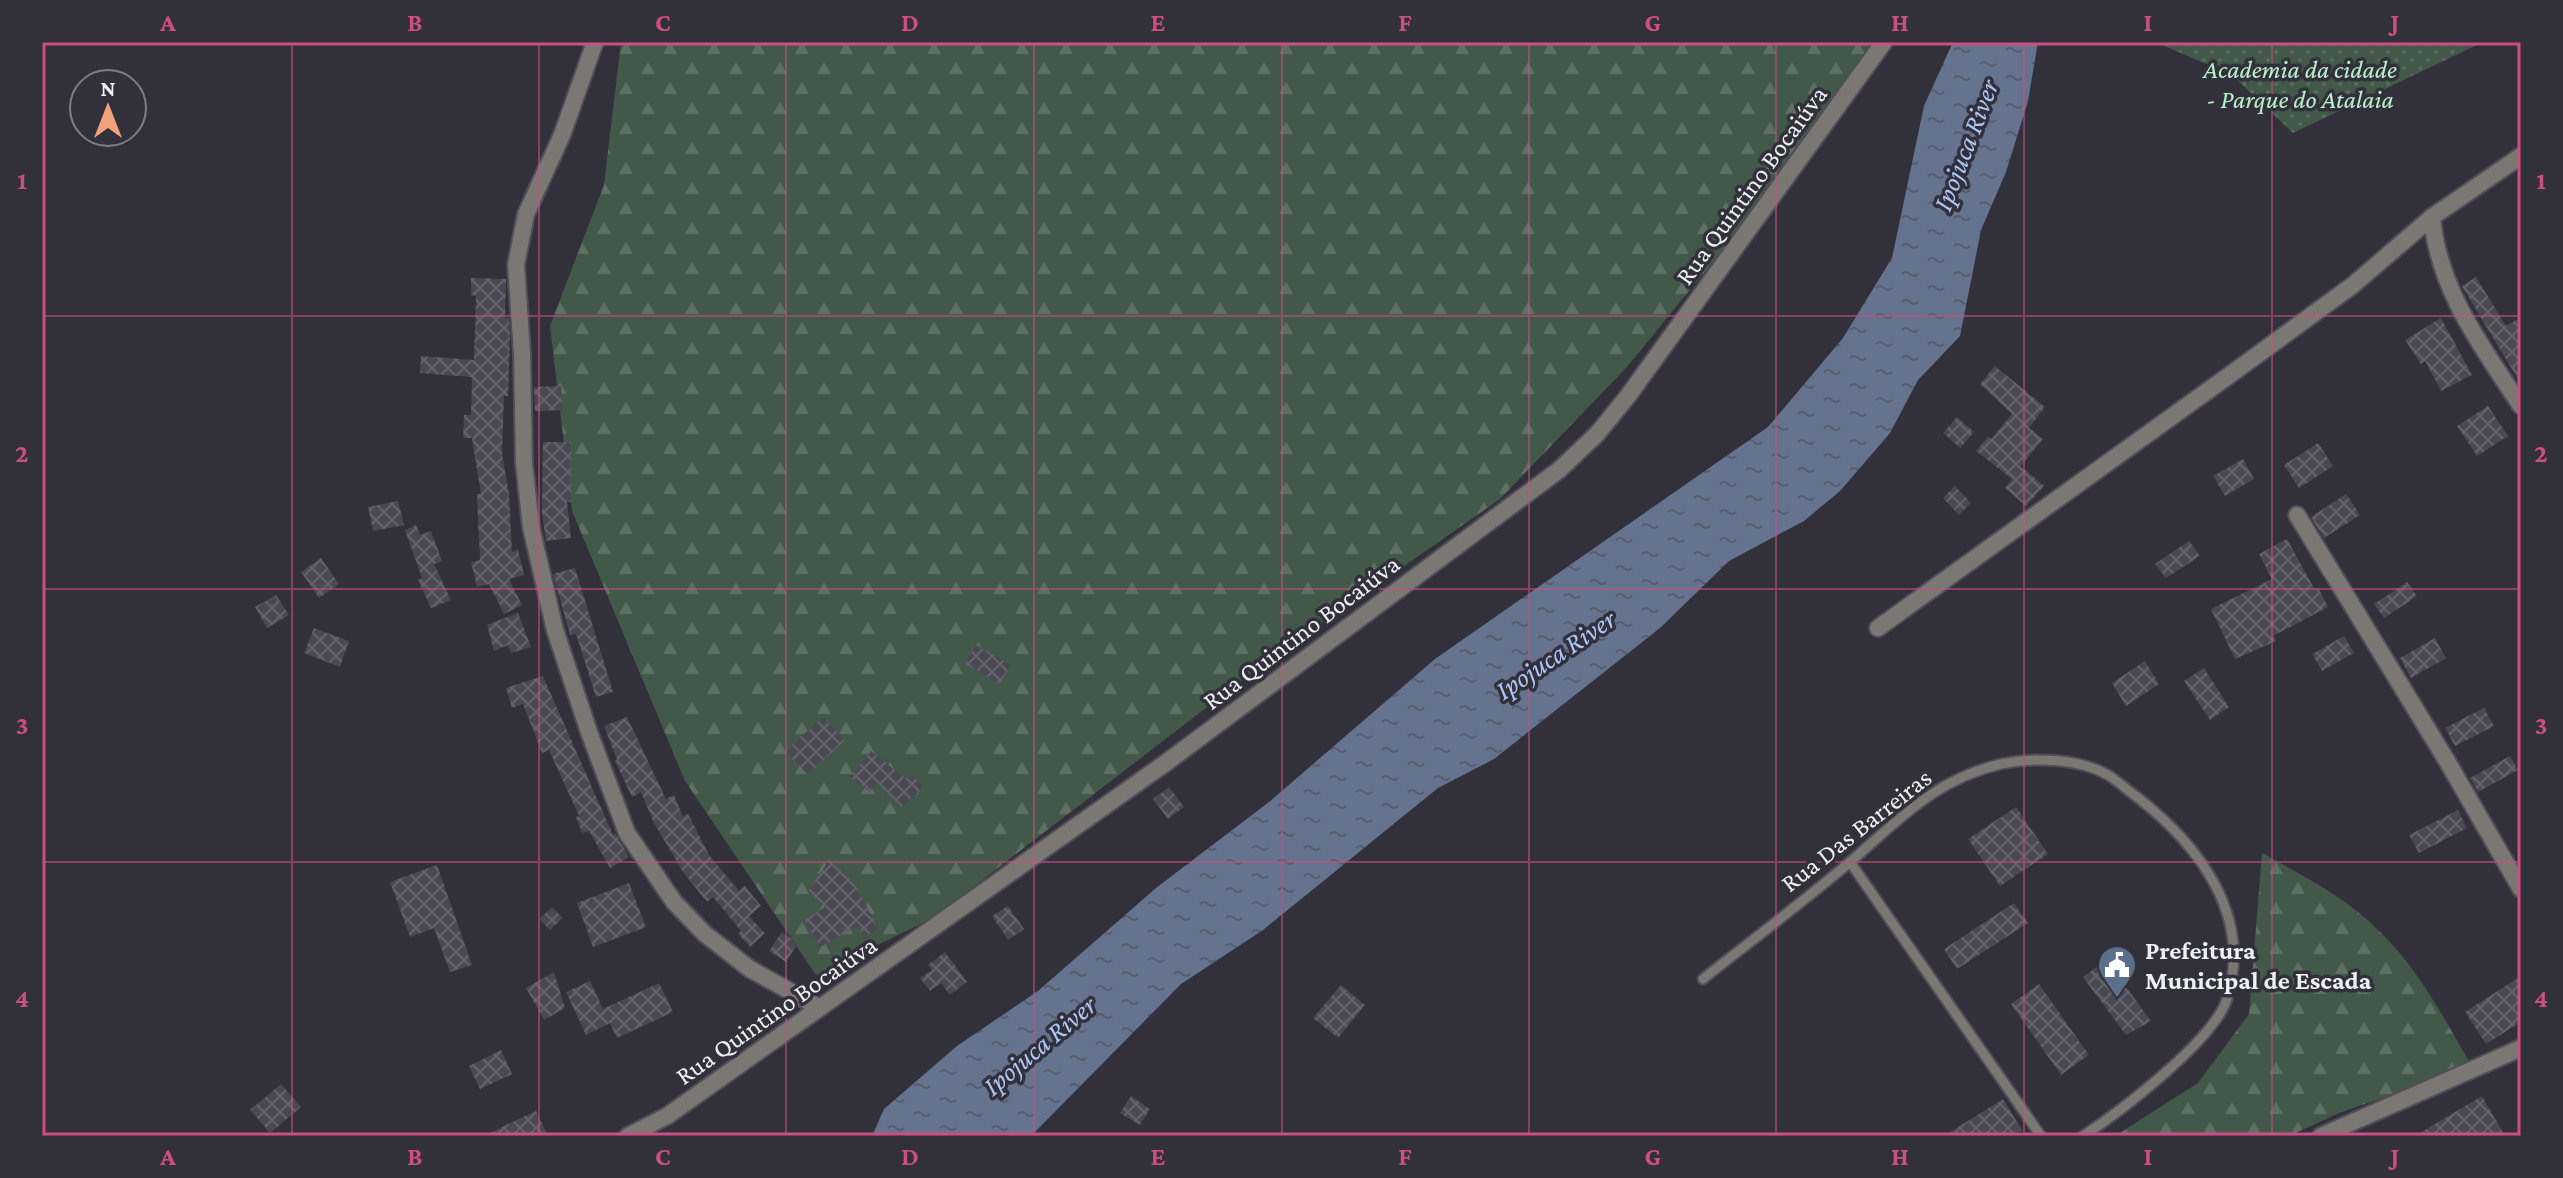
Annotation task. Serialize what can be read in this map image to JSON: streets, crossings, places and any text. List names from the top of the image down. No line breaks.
{"streets":{"street":["Rua Quintino Bocaiúva"],"lane":["Rua Das Barreiras"]},"water":["Ipojuca River"],"parks":["Academia da cidade - Parque do Atalaia"],"places":{"public building":["Prefeitura Municipal de Escada"]},"north":"top","grid":{"columns":["A","B","C","D","E","F","G","H","I","J"],"rows":["1","2","3","4"]}}
